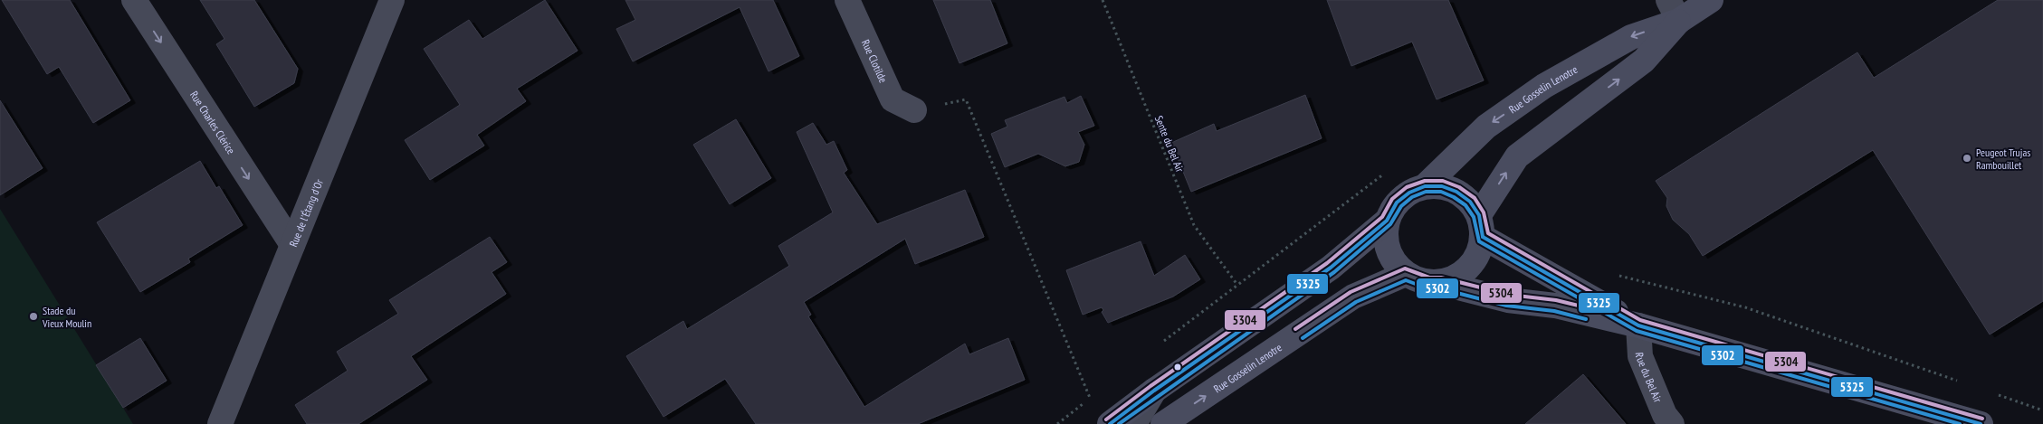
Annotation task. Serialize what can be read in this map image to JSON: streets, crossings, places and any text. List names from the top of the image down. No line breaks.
{"streets":{"main road":["Rue Gosselin Lenotre"],"street":["Rue Clotilde","Rue Charles Clérice","Rue de l'Étang d'Or","Rue du Bel Air"],"path":["Sente du Bel Air"]},"crossings":[["Rue Charles Clérice","Rue de l'Étang d'Or"]],"one_way":["Rue Charles Clérice"],"places":["Peugeot Trujas Rambouillet","Stade du Vieux Moulin"],"lines":["transit line 5304","transit line 5325","transit line 5302"]}
